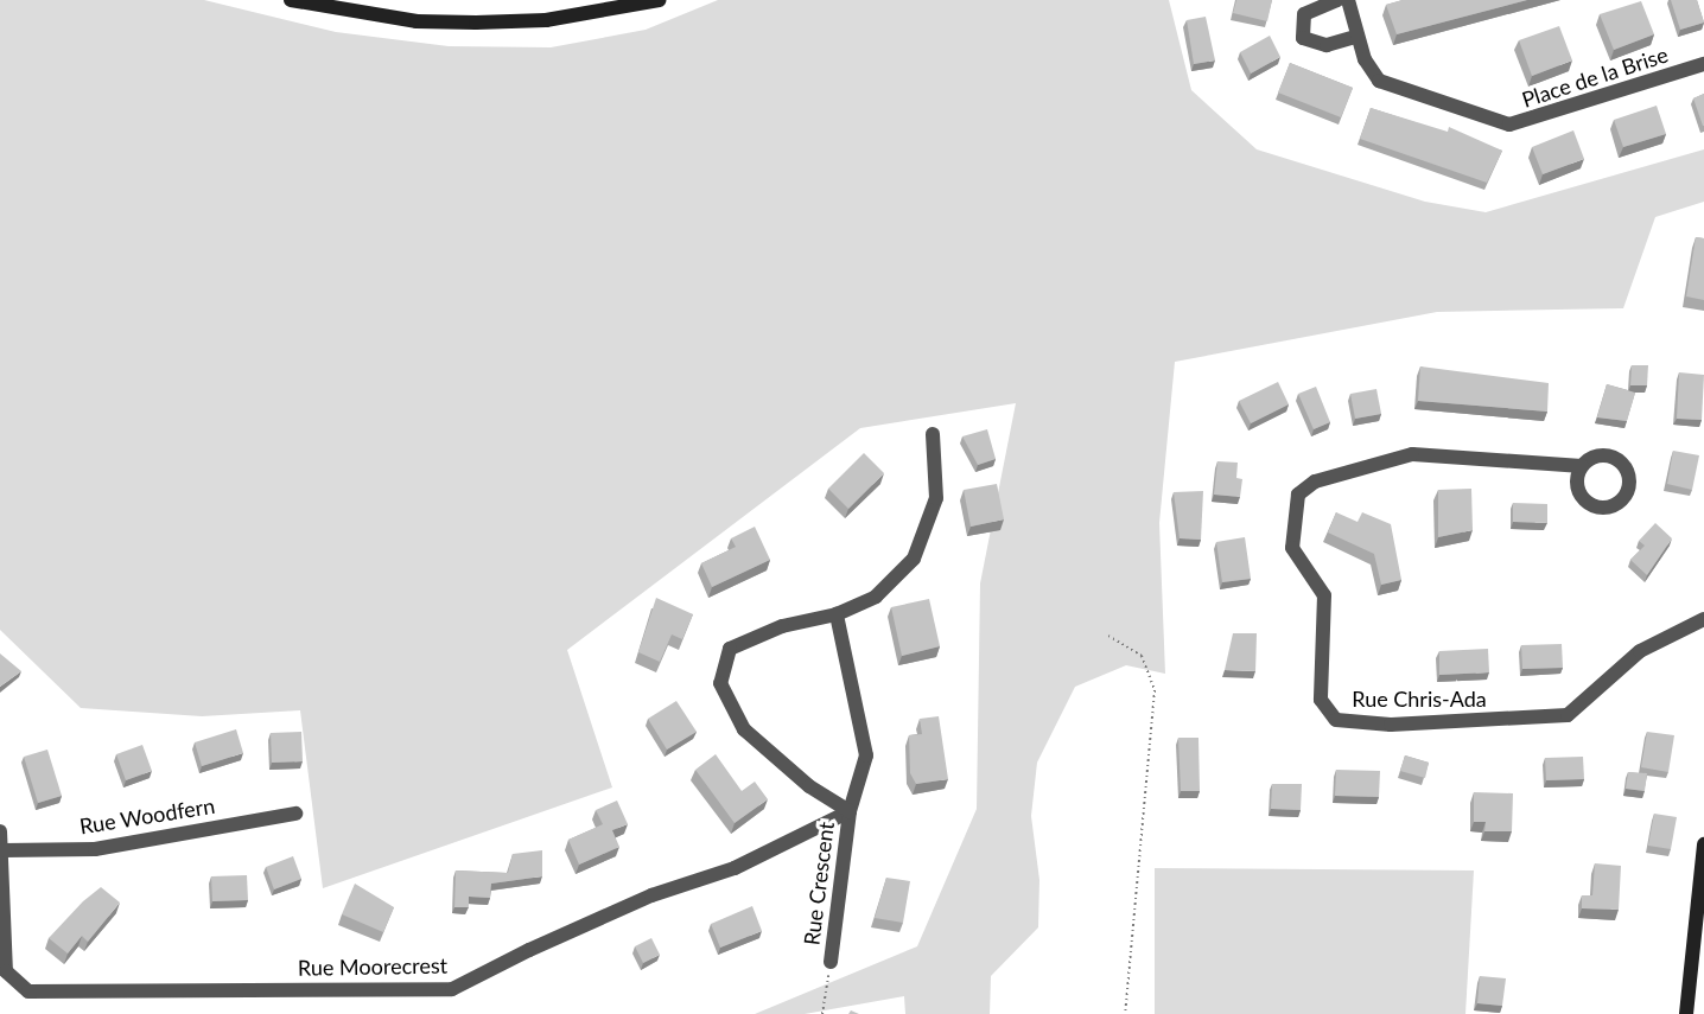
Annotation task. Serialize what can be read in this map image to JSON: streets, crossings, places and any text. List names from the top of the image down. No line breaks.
{"streets":{"street":["Place de la Brise","Rue Chris-Ada","Rue Woodfern","Rue Crescent","Rue Moorecrest"]},"crossings":[["Rue Woodfern","Rue Moorecrest"],["Rue Crescent","Rue Moorecrest"]]}
